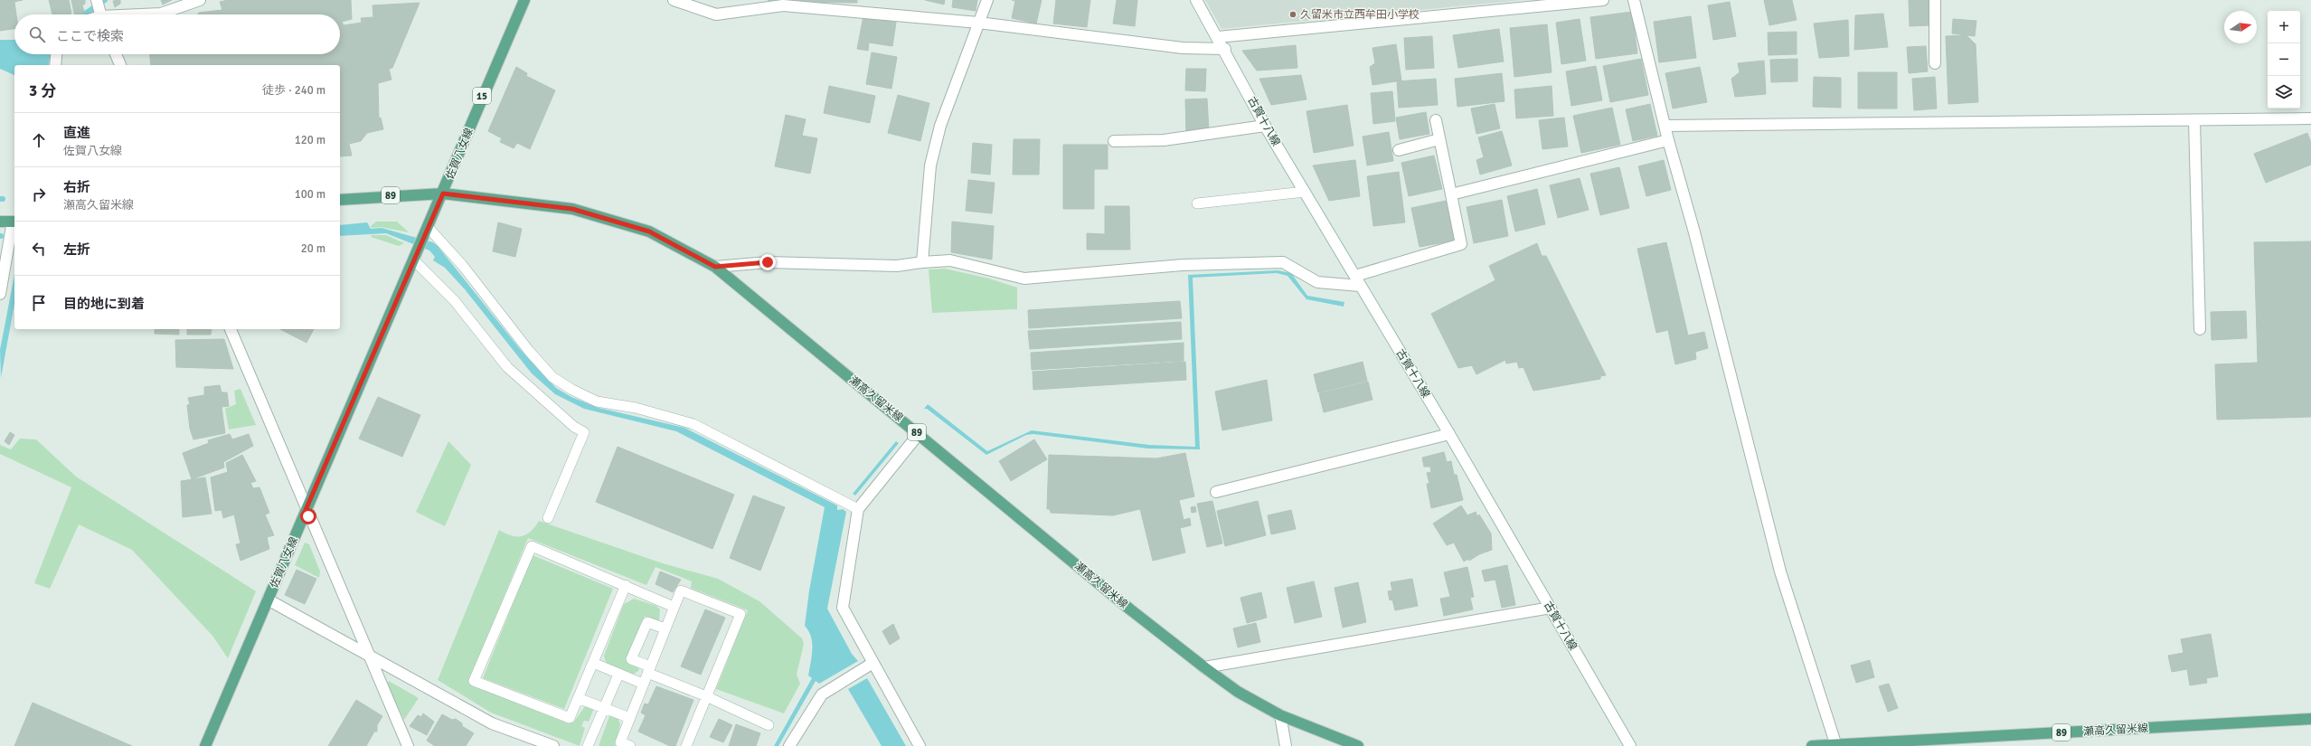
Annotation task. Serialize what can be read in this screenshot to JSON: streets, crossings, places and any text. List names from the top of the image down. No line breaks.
{"streets":{"main road":["15","佐賀八女線","89","瀬高久留米線"],"street":["古賀十八線"]},"crossings":[["佐賀八女線","瀬高久留米線"]],"places":["久留米市立西牟田小学校"],"north":"right","page":{"map_buttons":["+","−"],"search":"ここで検索","heading":["3 分","徒歩 · 240 m"],"list":[["直進","佐賀八女線","120 m"],["右折","瀬高久留米線","100 m"],["左折","20 m"],"目的地に到着"]}}
